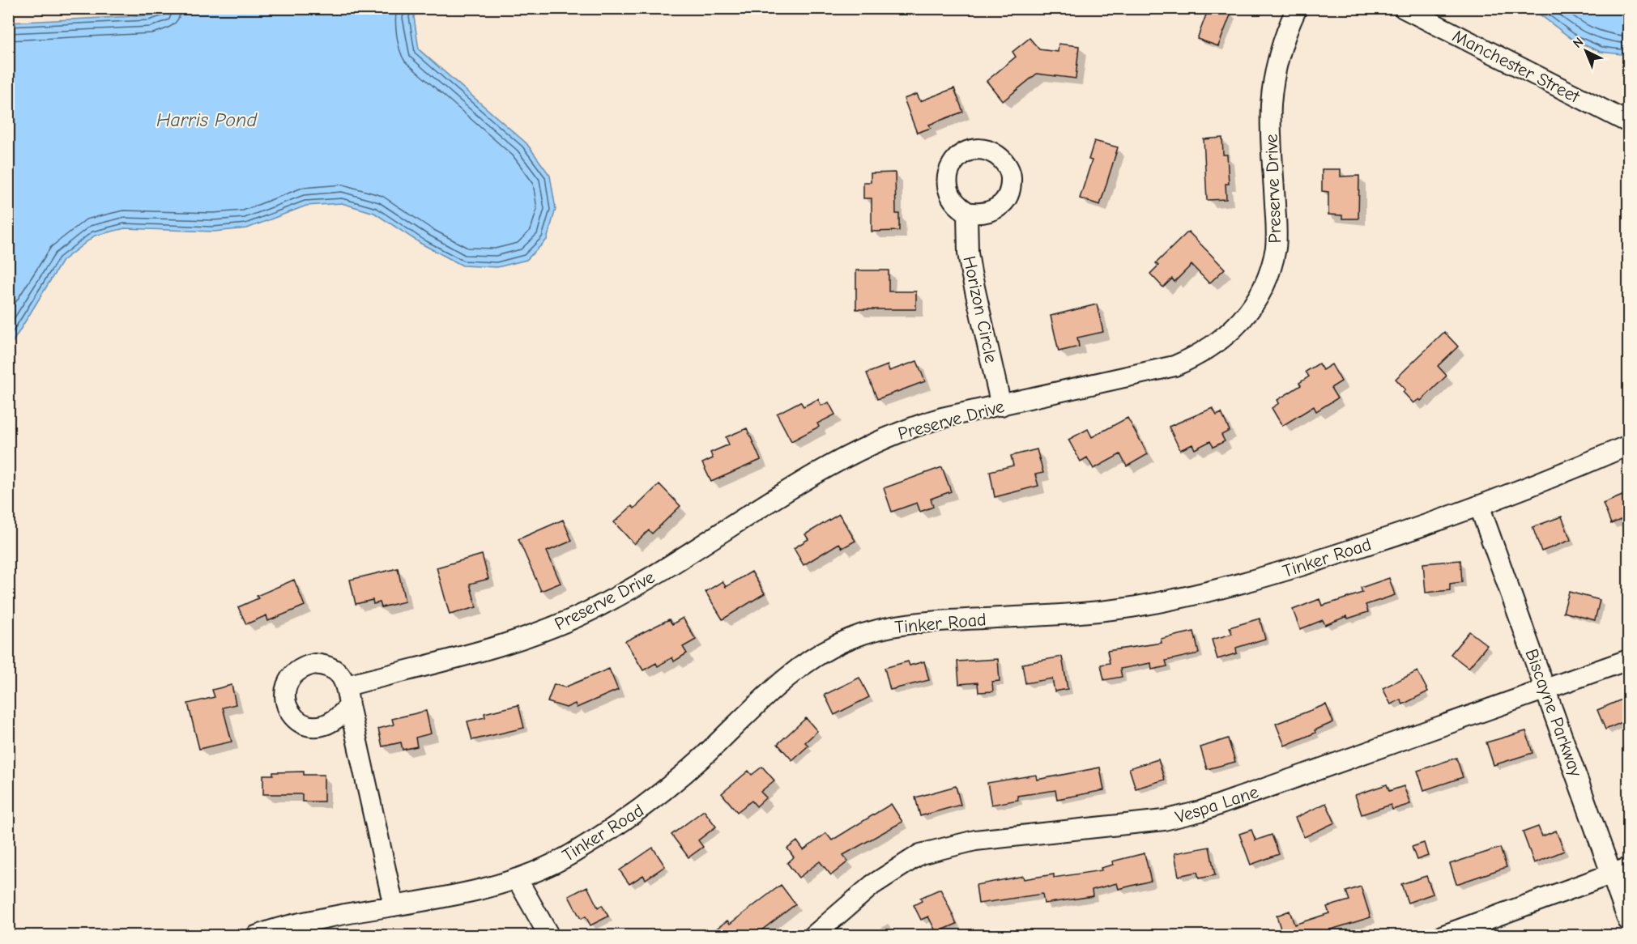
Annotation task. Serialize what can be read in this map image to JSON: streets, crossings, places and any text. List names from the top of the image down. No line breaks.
{"streets":{"street":["Manchester Street","Preserve Drive","Horizon Circle","Tinker Road","Biscayne Parkway","Vespa Lane"]},"crossings":[["Preserve Drive","Horizon Circle"],["Tinker Road","Biscayne Parkway"],["Biscayne Parkway","Vespa Lane"]],"water":["Harris Pond"],"north":"top left"}
